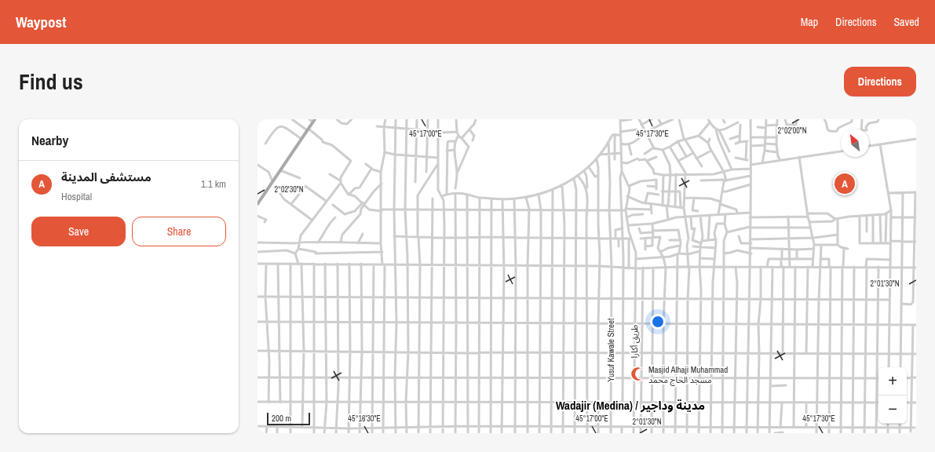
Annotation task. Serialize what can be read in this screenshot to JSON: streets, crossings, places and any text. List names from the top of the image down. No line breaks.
{"streets":{"street":["طريق أكارا","Yusuf Kawale Street"]},"districts":["Wadajir (Medina) / مدينة وداجير"],"places":{"mosque":["Masjid Alhaji Muhammad مسجد الحاج محمد"]},"scale_bar":"200 m","north":"top left","page":{"header":"Waypost","nav":["Map","Directions","Saved"],"title":"Find us","buttons":["Directions",["Save","Share"]],"heading":"Nearby","list":[{"mark":"A","name":"مستشفى المدينة","note":"Hospital","value":"1.1 km"}],"pins":"A","map_buttons":["+","−"],"scale":"200 m"},"coordinates":["2°02'00\"N","45°17'00\"E","45°17'30\"E","2°02'30\"N","2°01'30\"N","45°16'30\"E"]}
